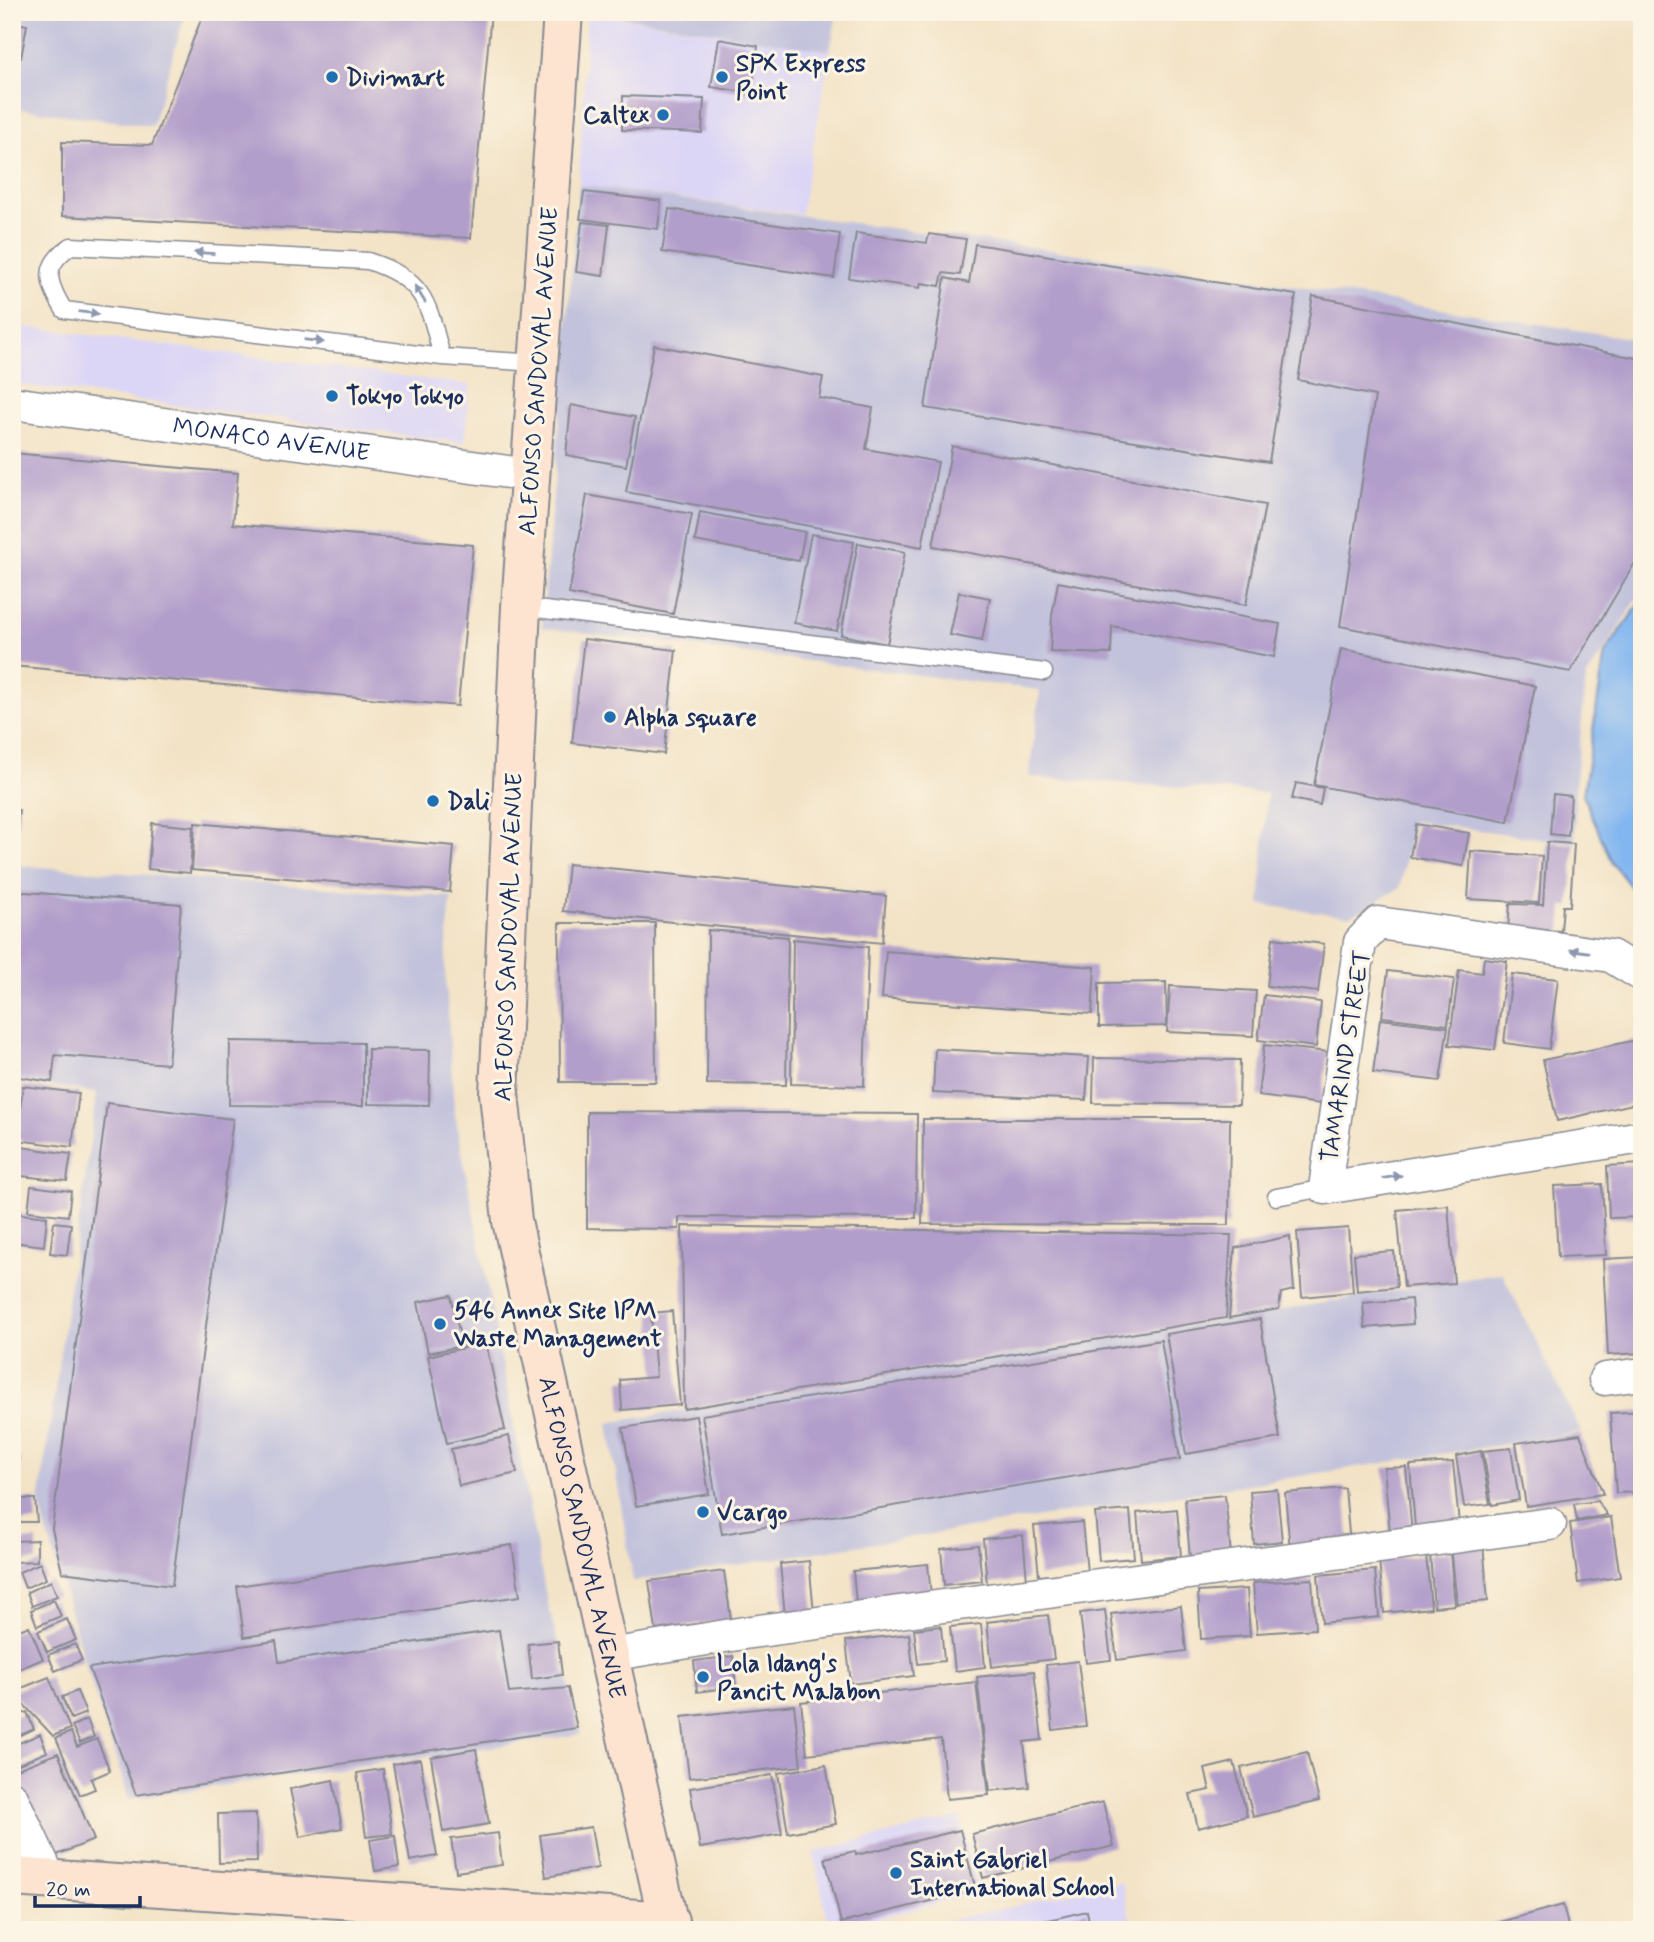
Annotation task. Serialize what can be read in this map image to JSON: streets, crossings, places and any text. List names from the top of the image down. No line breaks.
{"streets":{"main road":["ALFONSO SANDOVAL AVENUE"],"street":["MONACO AVENUE","TAMARIND STREET"]},"crossings":[["ALFONSO SANDOVAL AVENUE","MONACO AVENUE"]],"places":["Divimart","SPX Express Point","Caltex","Tokyo Tokyo","Alpha square","Dali","546 Annex Site IPM Waste Management","Vcargo","Lola Idang's Pancit Malabon","Saint Gabriel International School"],"scale_bar":"20 m"}
